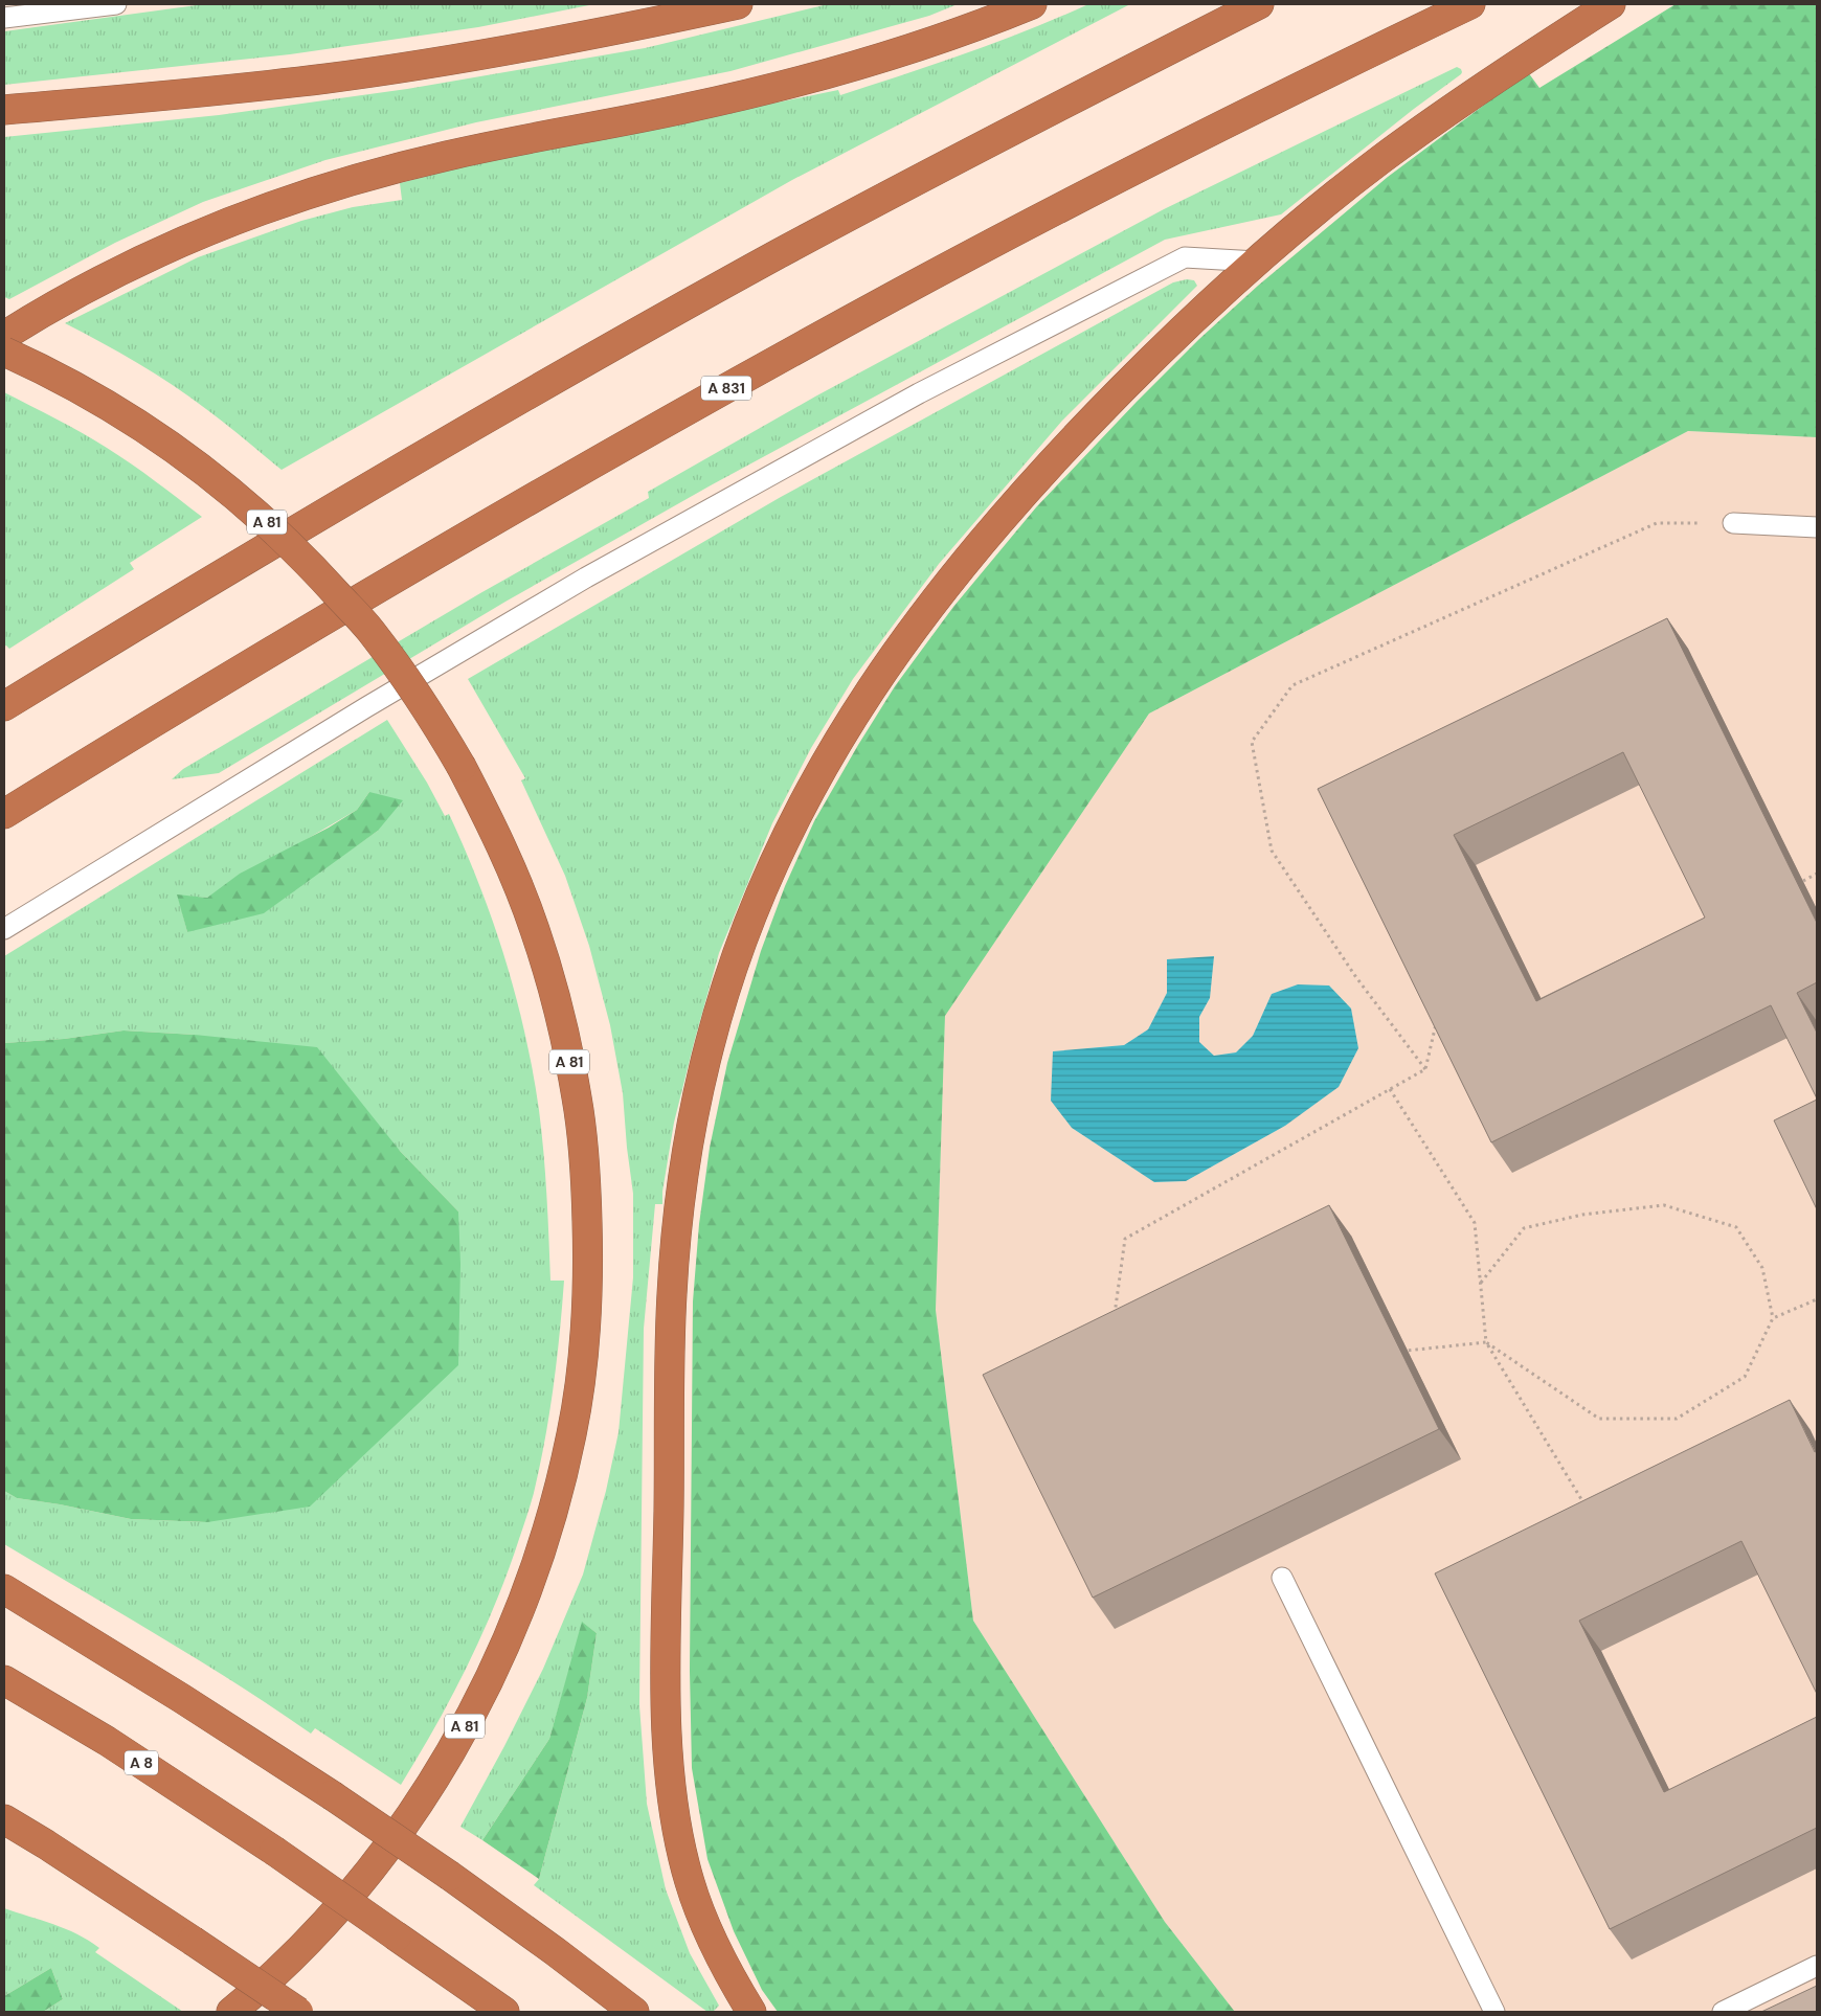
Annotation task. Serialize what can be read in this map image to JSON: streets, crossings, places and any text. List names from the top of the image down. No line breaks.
{"streets":{"highway":["A 831","A 81","A 8"]}}
